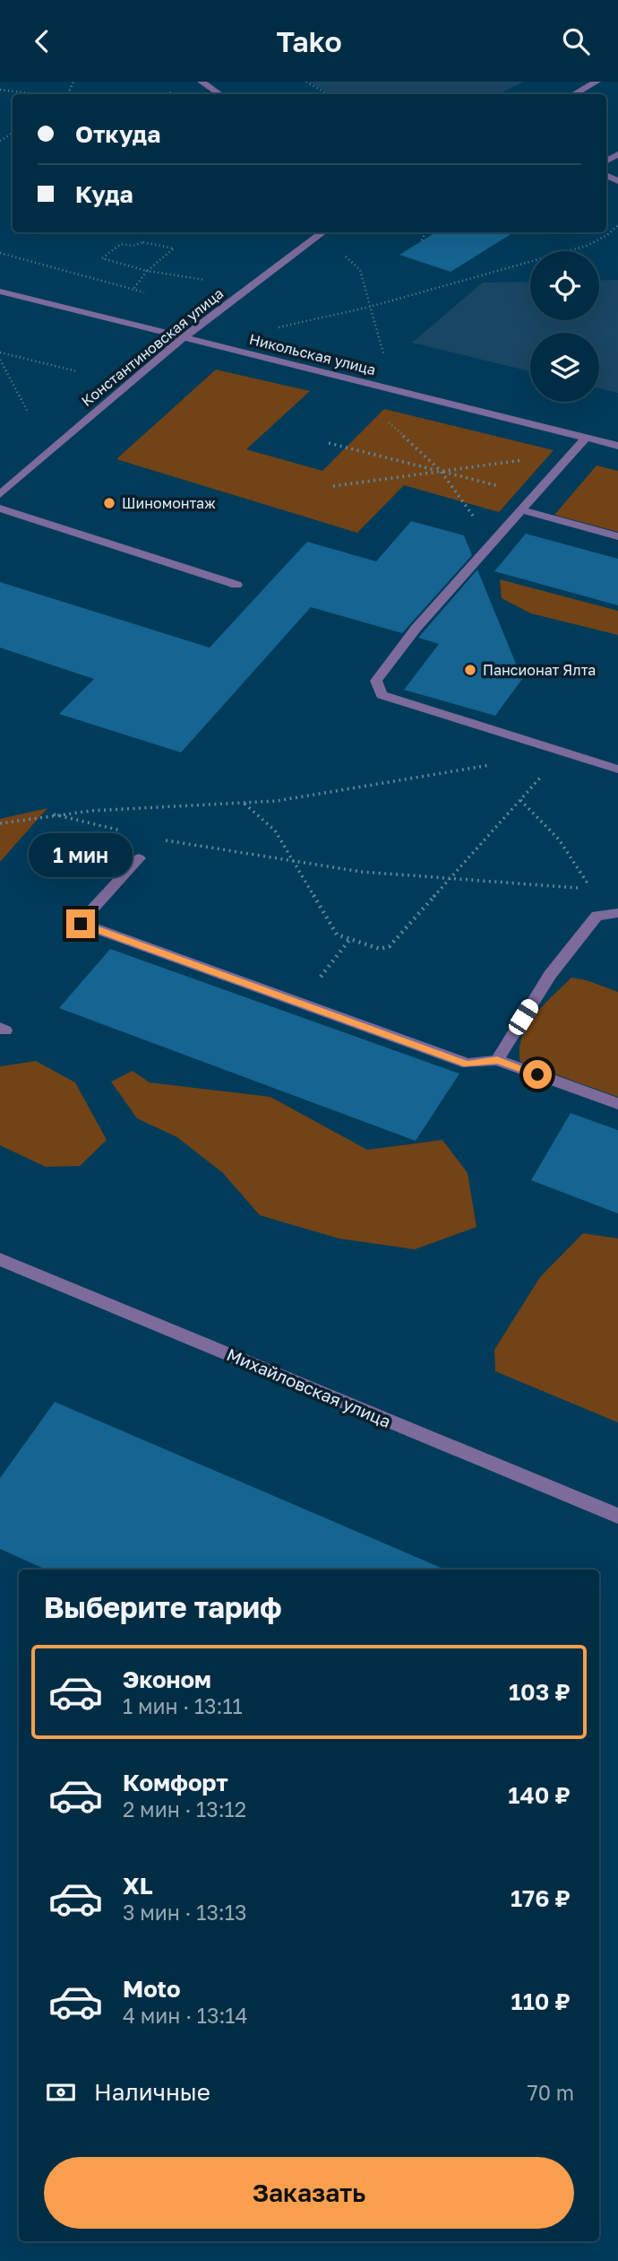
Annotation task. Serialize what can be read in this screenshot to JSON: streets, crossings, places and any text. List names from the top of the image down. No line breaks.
{"streets":{"street":["Константиновская улица","Никольская улица","Михайловская улица"]},"crossings":[["Константиновская улица","Никольская улица"]],"places":["Шиномонтаж","Пансионат Ялта"],"page":{"header":"Tako","banner":["Откуда","Куда"],"bubble":"1 мин","heading":"Выберите тариф","list":[{"name":"Эконом","note":"1 мин · 13:11","value":"103 ₽"},{"name":"Комфорт","note":"2 мин · 13:12","value":"140 ₽"},{"name":"XL","note":"3 мин · 13:13","value":"176 ₽"},{"name":"Moto","note":"4 мин · 13:14","value":"110 ₽"}],"pay":["Наличные","70 m"],"buttons":"Заказать"}}
